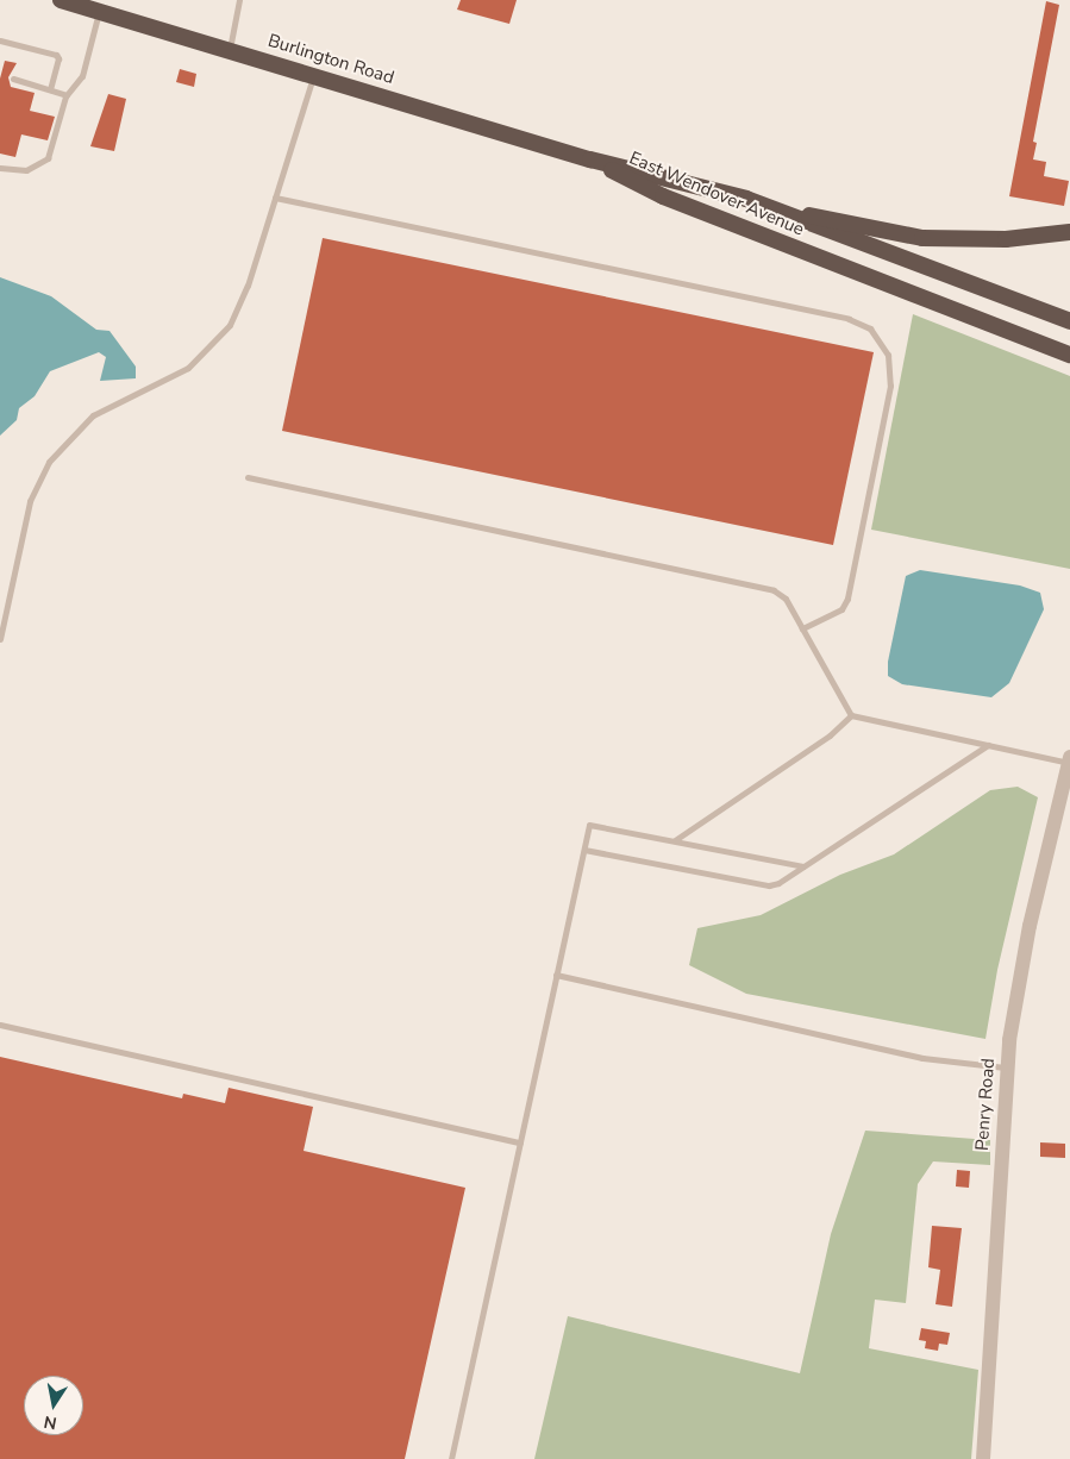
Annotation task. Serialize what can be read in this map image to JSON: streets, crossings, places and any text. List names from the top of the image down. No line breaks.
{"streets":{"highway":["Burlington Road","East Wendover Avenue"],"street":["Penry Road"]},"crossings":[["Burlington Road","East Wendover Avenue"]],"north":"bottom"}
